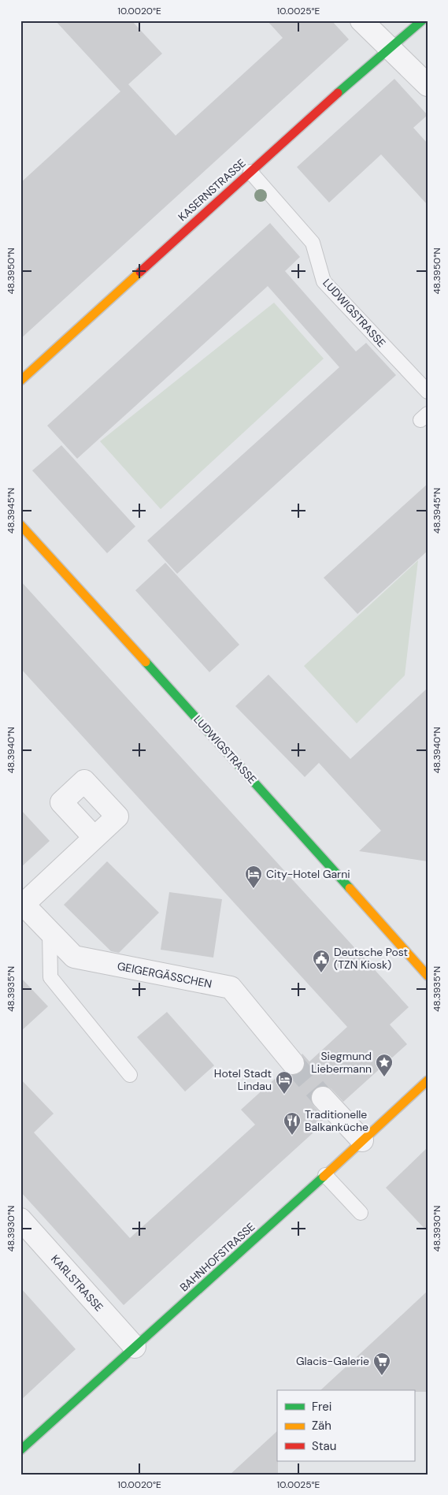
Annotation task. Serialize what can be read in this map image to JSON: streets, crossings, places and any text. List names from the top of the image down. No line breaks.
{"streets":{"street":["KASERNSTRASSE","LUDWIGSTRASSE","GEIGERGÄSSCHEN","BAHNHOFSTRASSE","KARLSTRASSE"]},"crossings":[["KASERNSTRASSE","LUDWIGSTRASSE"],["BAHNHOFSTRASSE","KARLSTRASSE"]],"places":{"hotel":["City-Hotel Garni","Hotel Stadt Lindau"],"public building":["Deutsche Post (TZN Kiosk)"],"place":["Siegmund Liebermann"],"restaurant":["Traditionelle Balkanküche"],"supermarket":["Glacis-Galerie"]},"legend":["Frei","Zäh","Stau"],"coordinates":["10.0020°E","10.0025°E","48.3950°N","48.3945°N","48.3940°N","48.3935°N","48.3930°N"]}
